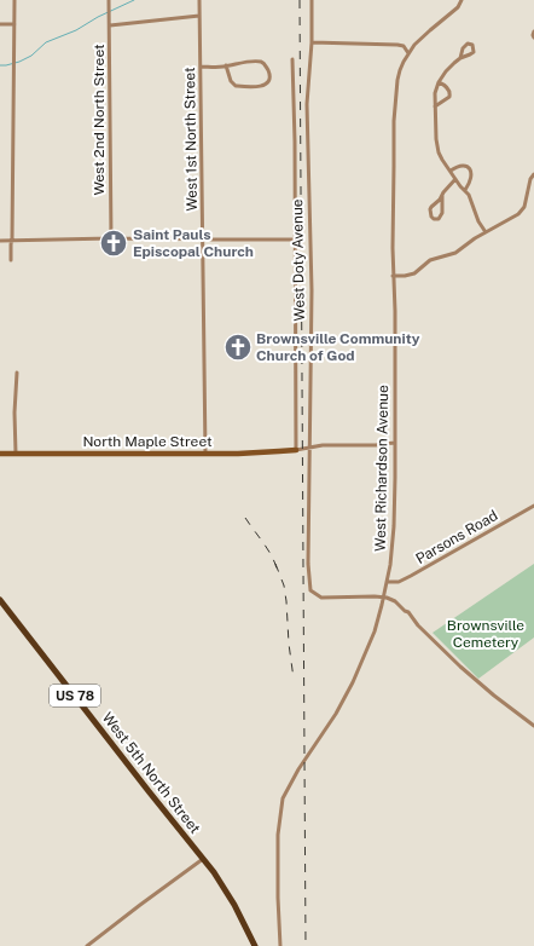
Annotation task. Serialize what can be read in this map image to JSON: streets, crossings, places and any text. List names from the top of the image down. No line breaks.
{"streets":{"main road":["US 78","West 5th North Street"],"street":["West 2nd North Street","West 1st North Street","West Doty Avenue","North Maple Street","West Richardson Avenue","Parsons Road"]},"crossings":[["West 1st North Street","North Maple Street"],["West Doty Avenue","West Richardson Avenue"],["West Richardson Avenue","Parsons Road"]],"parks":["Brownsville Cemetery"],"places":{"church":["Saint Pauls Episcopal Church","Brownsville Community Church of God"]}}
